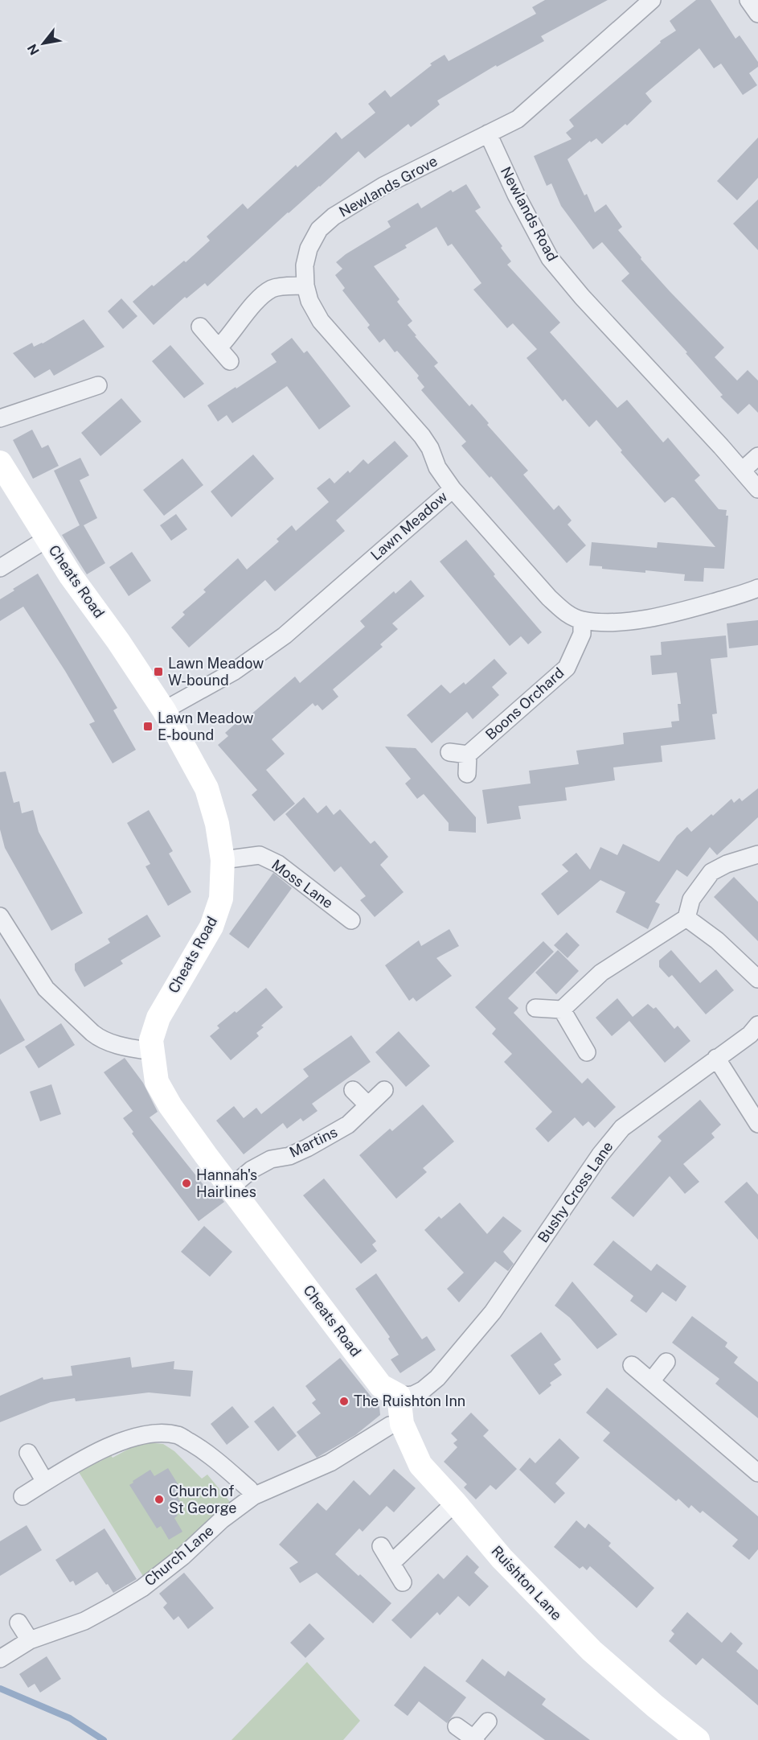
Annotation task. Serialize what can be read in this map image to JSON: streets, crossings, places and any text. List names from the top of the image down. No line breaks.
{"streets":{"street":["Newlands Grove","Newlands Road","Lawn Meadow","Cheats Road","Boons Orchard","Moss Lane","Martins","Bushy Cross Lane","Church Lane","Ruishton Lane"]},"crossings":[["Newlands Grove","Newlands Road"],["Newlands Grove","Lawn Meadow"],["Lawn Meadow","Cheats Road"],["Lawn Meadow","Boons Orchard"],["Cheats Road","Moss Lane"],["Cheats Road","Martins"],["Cheats Road","Bushy Cross Lane"],["Cheats Road","Ruishton Lane"],["Bushy Cross Lane","Ruishton Lane"],["Church Lane","Ruishton Lane"]],"places":{"transit":["Lawn Meadow W-bound","Lawn Meadow E-bound"],"other":["Hannah's Hairlines","The Ruishton Inn","Church of St George"]},"north":"bottom left"}
